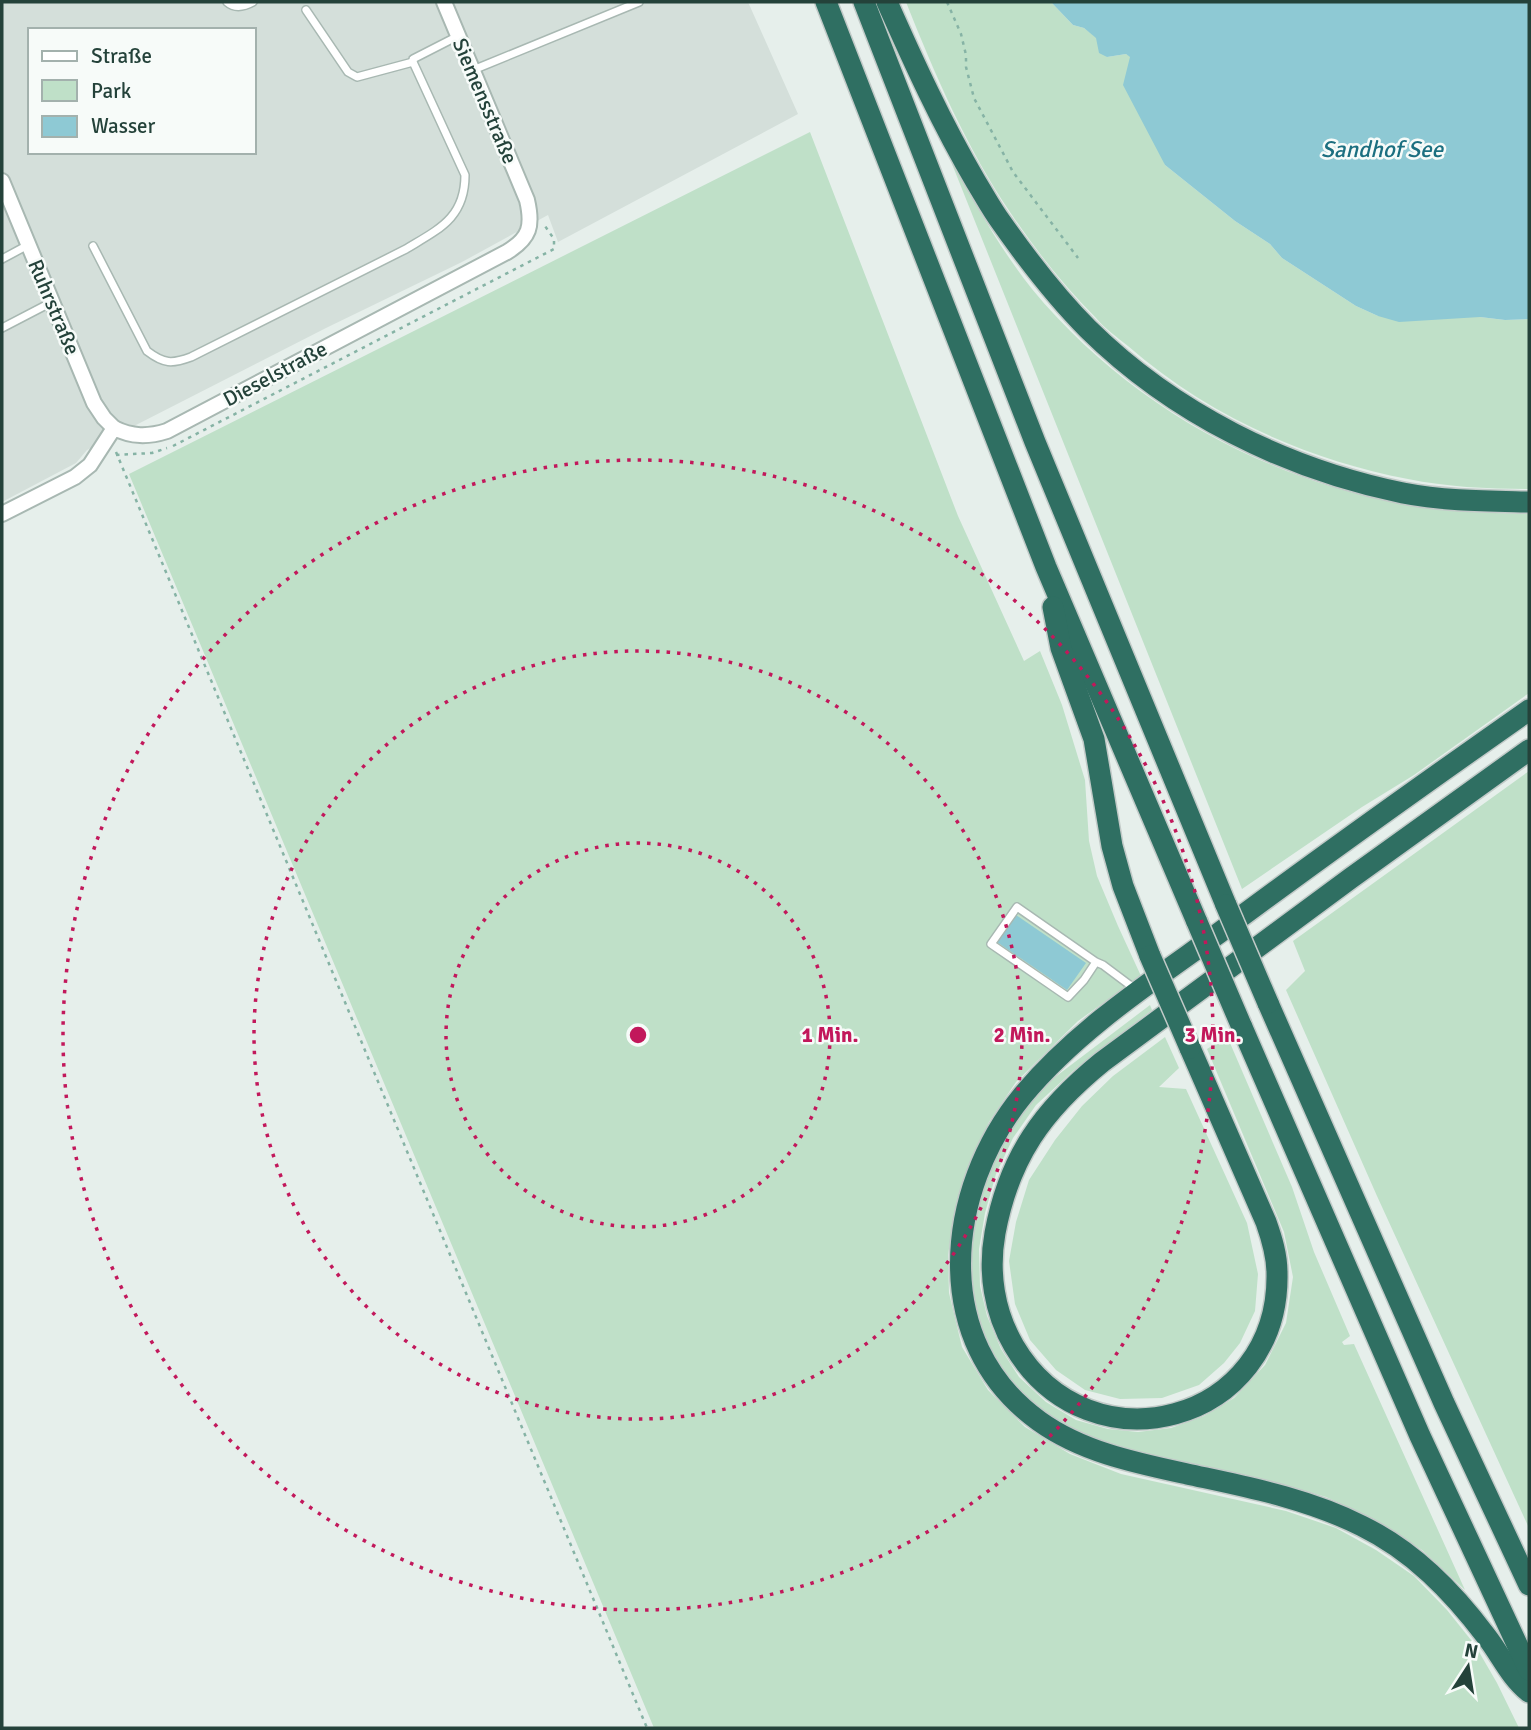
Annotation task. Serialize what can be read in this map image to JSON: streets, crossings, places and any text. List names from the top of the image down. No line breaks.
{"streets":{"street":["Siemensstraße","Ruhrstraße","Dieselstraße"]},"crossings":[["Siemensstraße","Dieselstraße"],["Ruhrstraße","Dieselstraße"]],"water":["Sandhof See"],"legend":["Straße","Park","Wasser"],"north":"top","rings":["1 Min.","2 Min.","3 Min."]}
